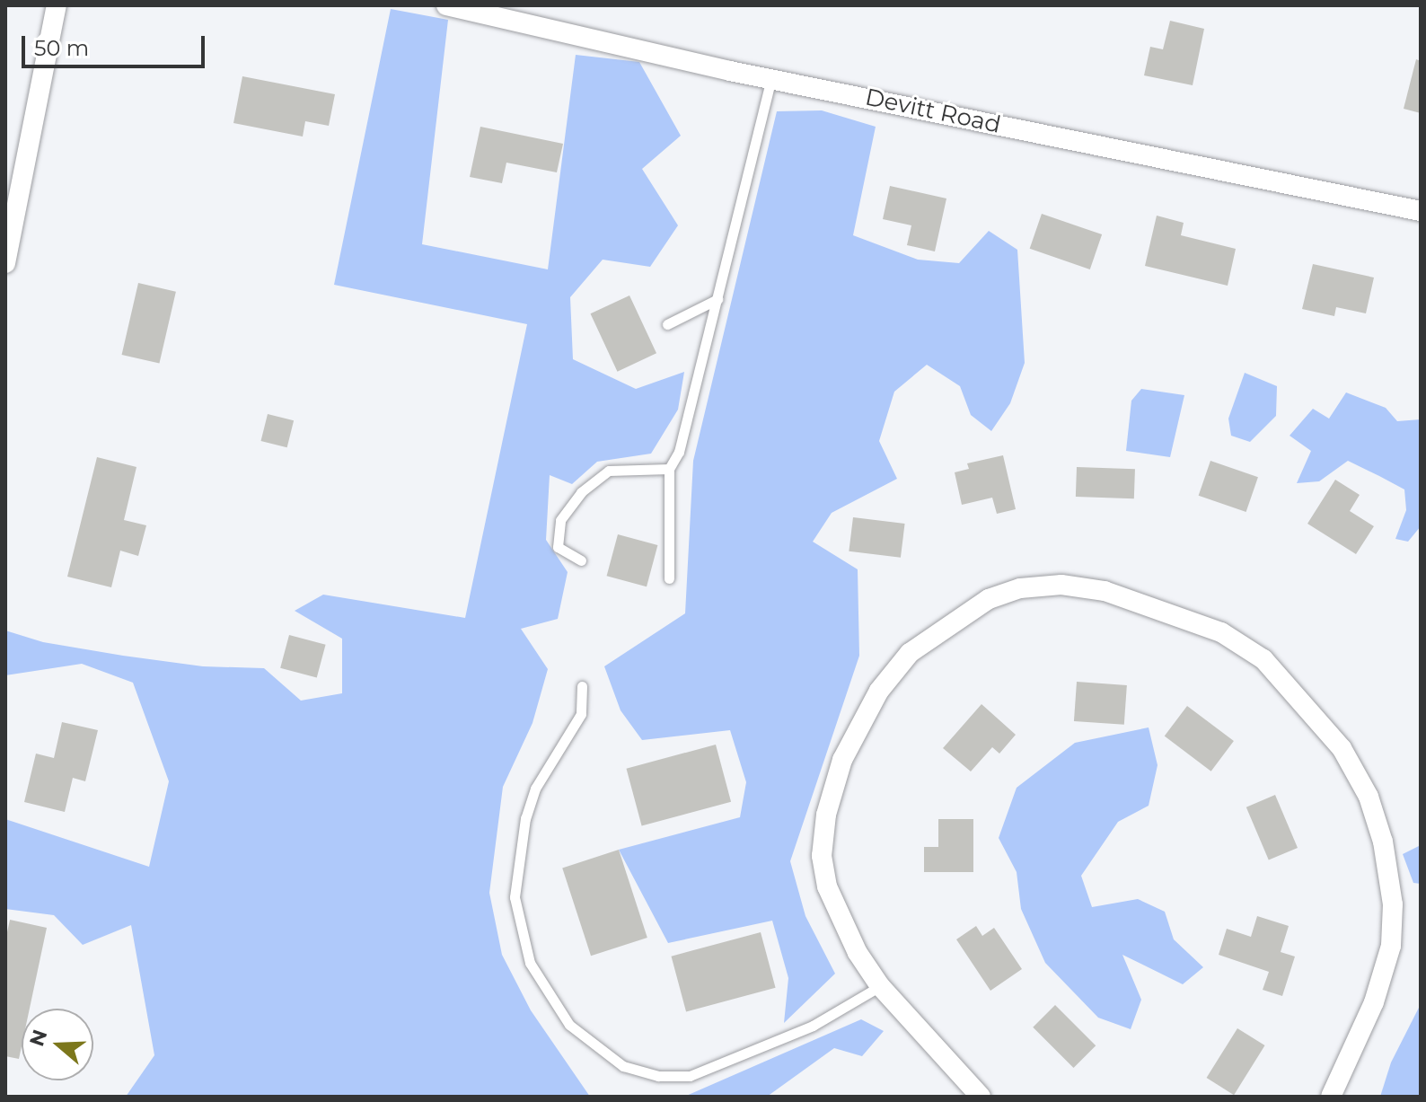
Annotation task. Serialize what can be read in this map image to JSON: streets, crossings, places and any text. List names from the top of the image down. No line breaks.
{"streets":{"street":["Devitt Road"]},"scale_bar":"50 m","north":"left"}
